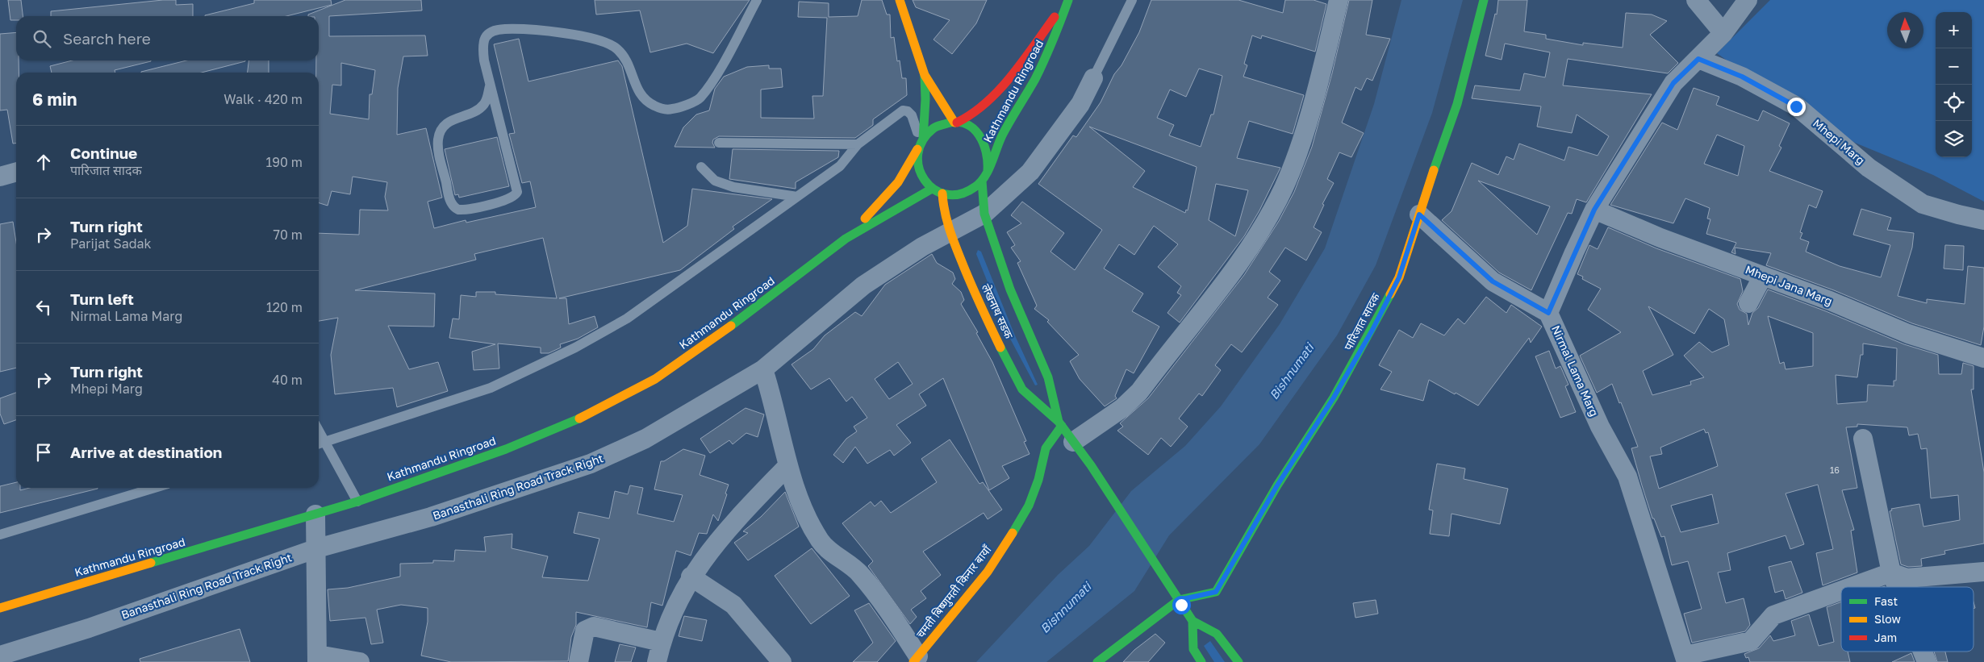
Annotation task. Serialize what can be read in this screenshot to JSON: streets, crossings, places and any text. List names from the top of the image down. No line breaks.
{"streets":{"main road":["Kathmandu Ringroad","लेखनाथ सडक","पारिजात सादक","चमती बिष्णुमती किनार बायाँ"],"street":["Mhepi Marg","Mhepi Jana Marg","Nirmal Lama Marg","Banasthali Ring Road Track Right"]},"crossings":[["Kathmandu Ringroad","लेखनाथ सडक"],["Mhepi Marg","Nirmal Lama Marg"],["Mhepi Jana Marg","Nirmal Lama Marg"],["लेखनाथ सडक","पारिजात सादक"],["लेखनाथ सडक","Banasthali Ring Road Track Right"],["लेखनाथ सडक","चमती बिष्णुमती किनार बायाँ"]],"water":["Bishnumati"],"house_numbers":["16"],"legend":["Fast","Slow","Jam"],"north":"top","page":{"map_buttons":["+","−"],"search":"Search here","heading":["6 min","Walk · 420 m"],"list":[["Continue","पारिजात सादक","190 m"],["Turn right","Parijat Sadak","70 m"],["Turn left","Nirmal Lama Marg","120 m"],["Turn right","Mhepi Marg","40 m"],"Arrive at destination"]}}
